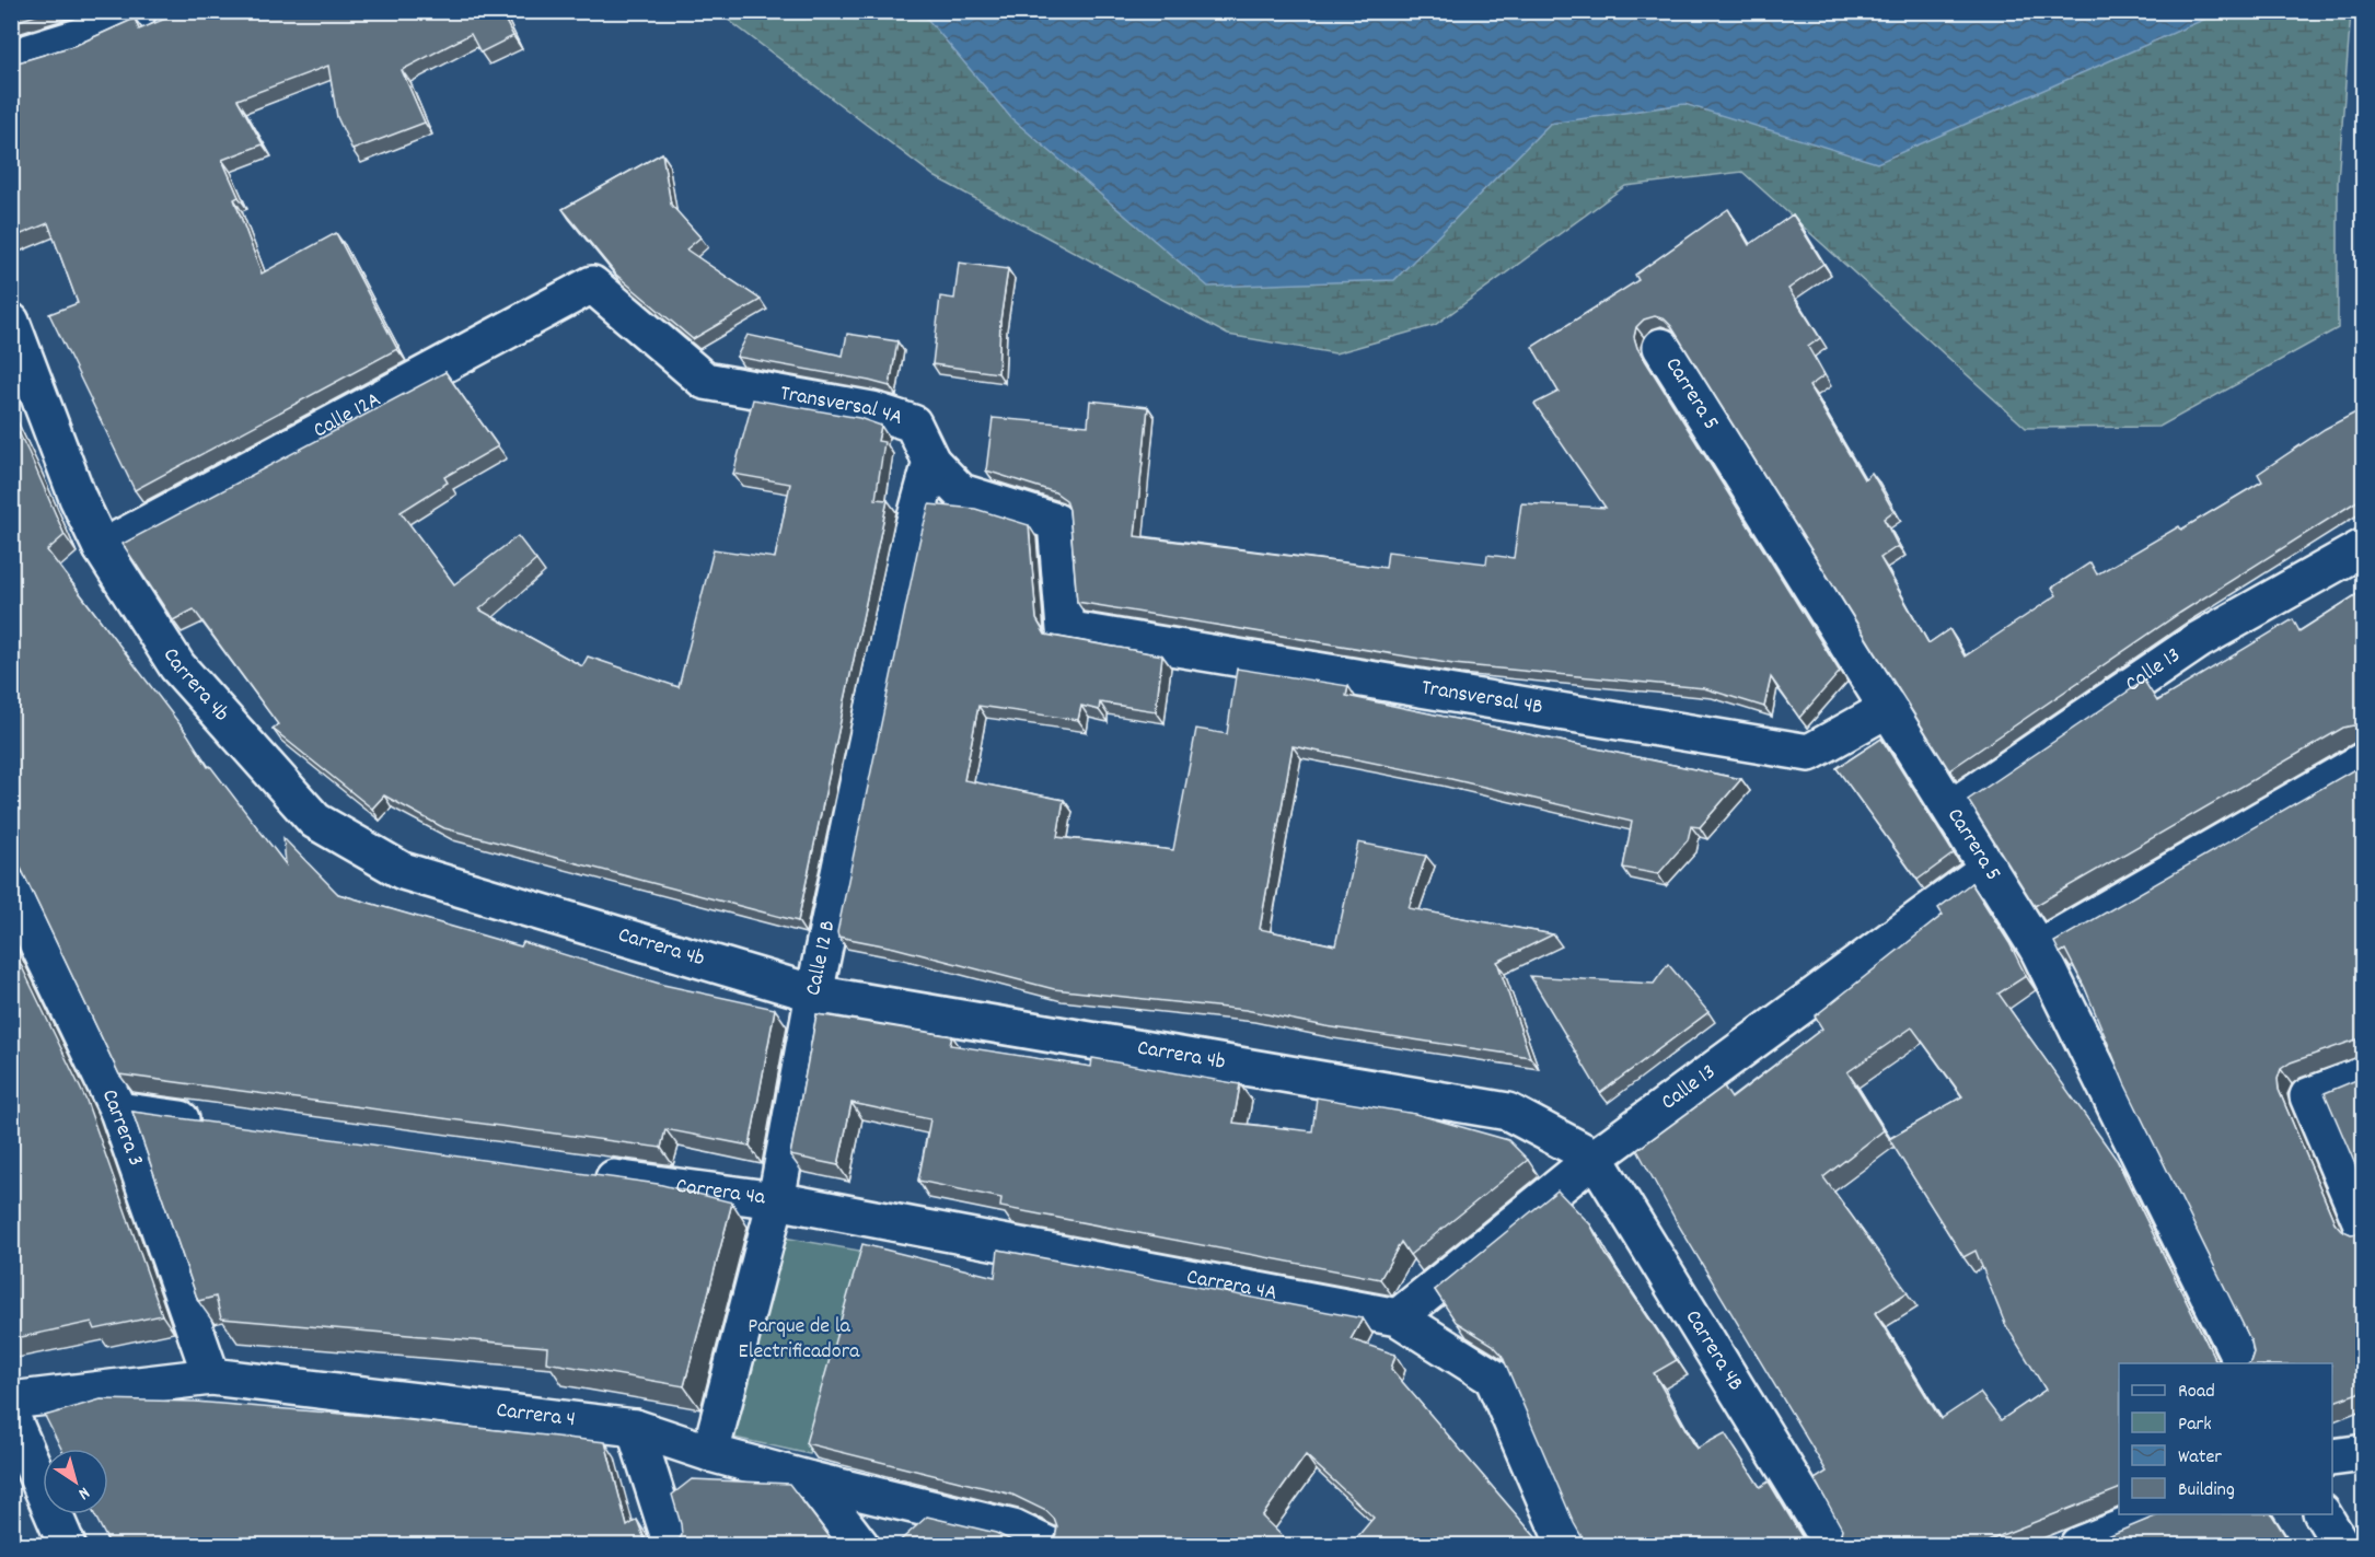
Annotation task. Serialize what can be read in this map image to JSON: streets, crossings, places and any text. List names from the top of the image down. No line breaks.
{"streets":{"street":["Carrera 5","Transversal 4A","Calle 12A","Calle 13","Carrera 4b","Transversal 4B","Calle 12 B","Carrera 3","Carrera 4a","Carrera 4A","Carrera 4B","Carrera 4"]},"crossings":[["Carrera 5","Calle 13"],["Carrera 5","Transversal 4B"],["Transversal 4A","Calle 12A"],["Transversal 4A","Transversal 4B"],["Transversal 4A","Calle 12 B"],["Calle 12A","Carrera 4b"],["Calle 13","Carrera 4b"],["Calle 13","Carrera 4A"],["Calle 13","Carrera 4B"],["Carrera 4b","Calle 12 B"],["Carrera 4b","Carrera 4B"],["Calle 12 B","Carrera 4a"],["Calle 12 B","Carrera 4A"],["Calle 12 B","Carrera 4"],["Carrera 3","Carrera 4"],["Carrera 4a","Carrera 4A"]],"parks":["Parque de la Electrificadora"],"legend":["Road","Park","Water","Building"],"north":"bottom right"}
